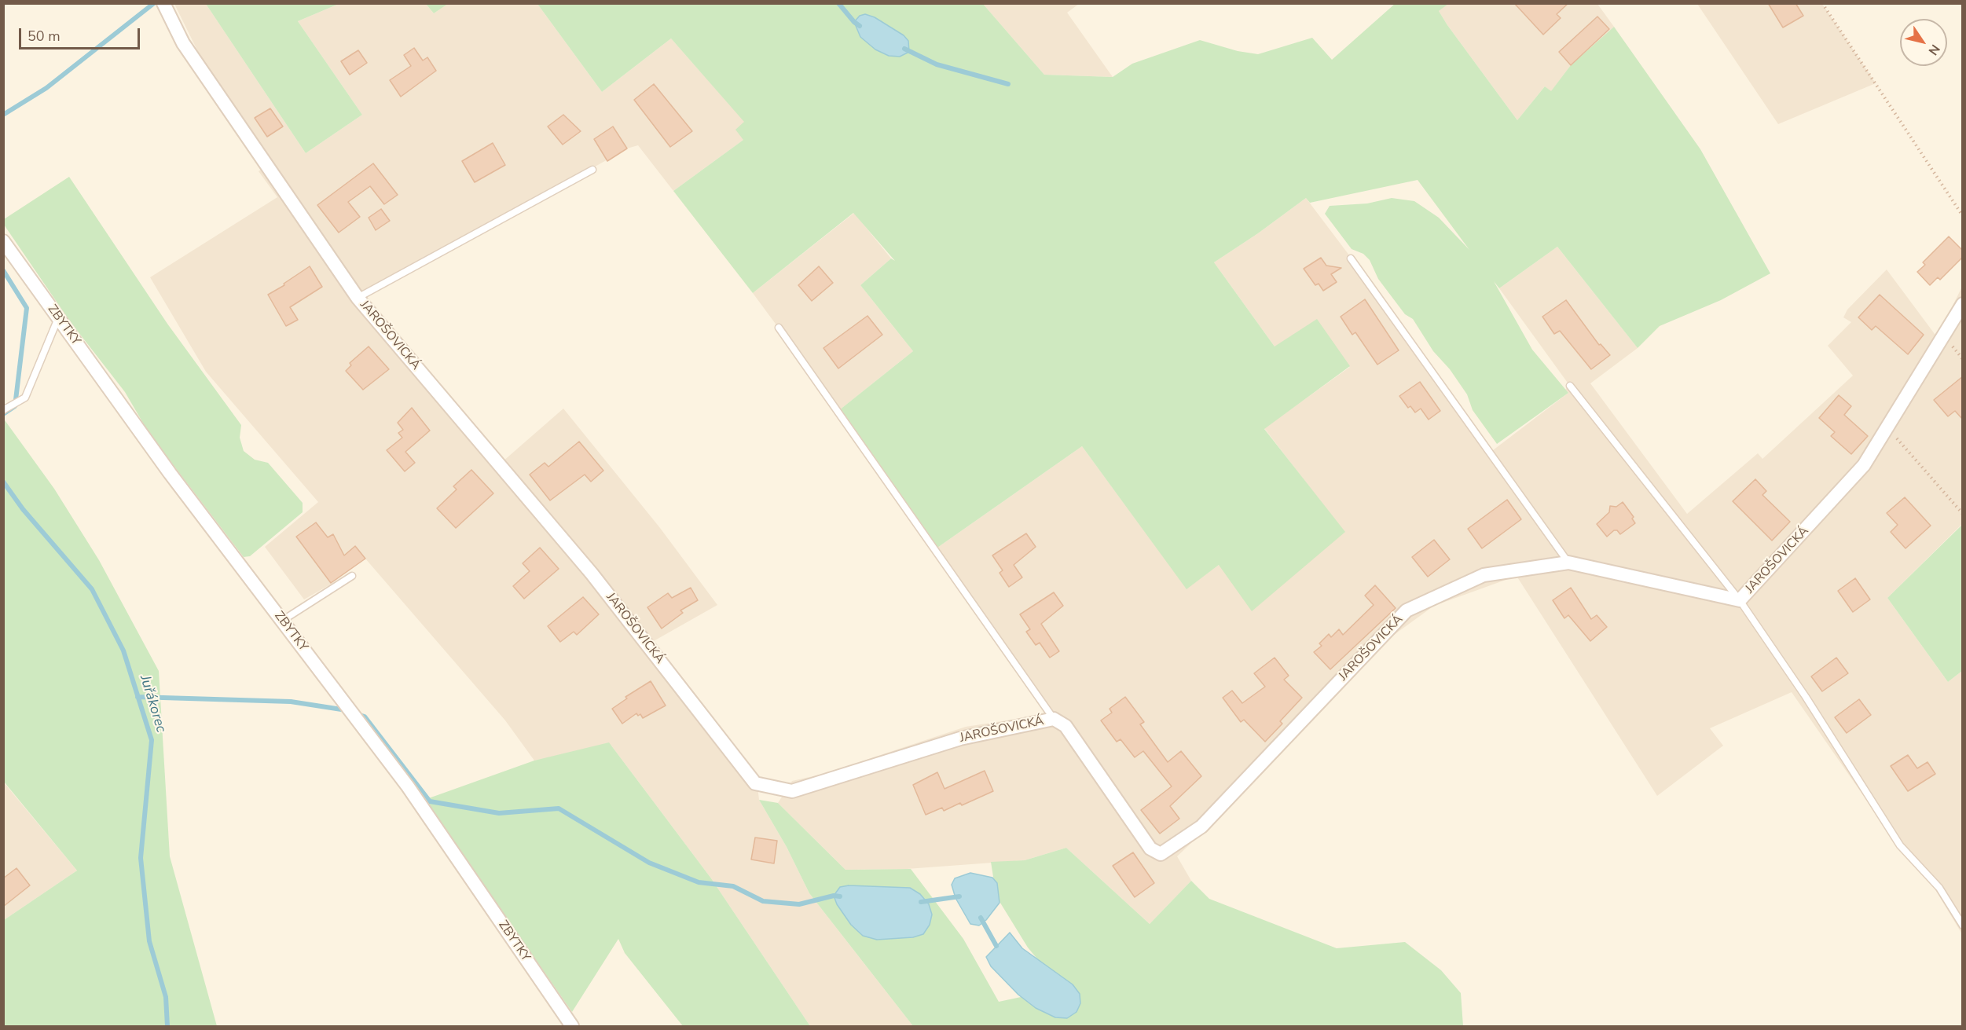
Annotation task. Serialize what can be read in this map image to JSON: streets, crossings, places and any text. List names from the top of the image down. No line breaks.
{"streets":{"street":["ZBYTKY","JAROŠOVICKÁ"]},"water":["Juřákorec"],"scale_bar":"50 m","north":"bottom right"}
